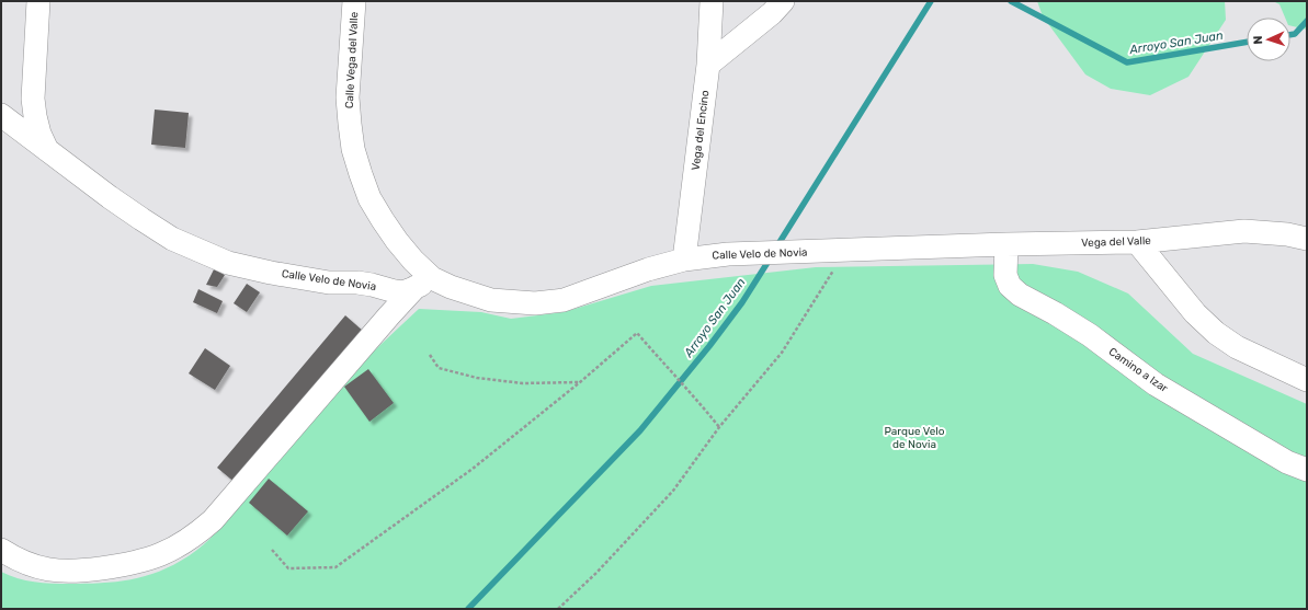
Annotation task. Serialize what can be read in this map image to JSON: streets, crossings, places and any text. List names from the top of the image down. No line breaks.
{"streets":{"street":["Calle Vega del Valle","Vega del Encino","Vega del Valle","Calle Velo de Novia","Camino a Izar"]},"crossings":[["Calle Vega del Valle","Calle Velo de Novia"],["Vega del Encino","Calle Velo de Novia"],["Vega del Valle","Calle Velo de Novia"],["Vega del Valle","Camino a Izar"]],"water":["Arroyo San Juan"],"parks":["Parque Velo de Novia"],"north":"left"}
